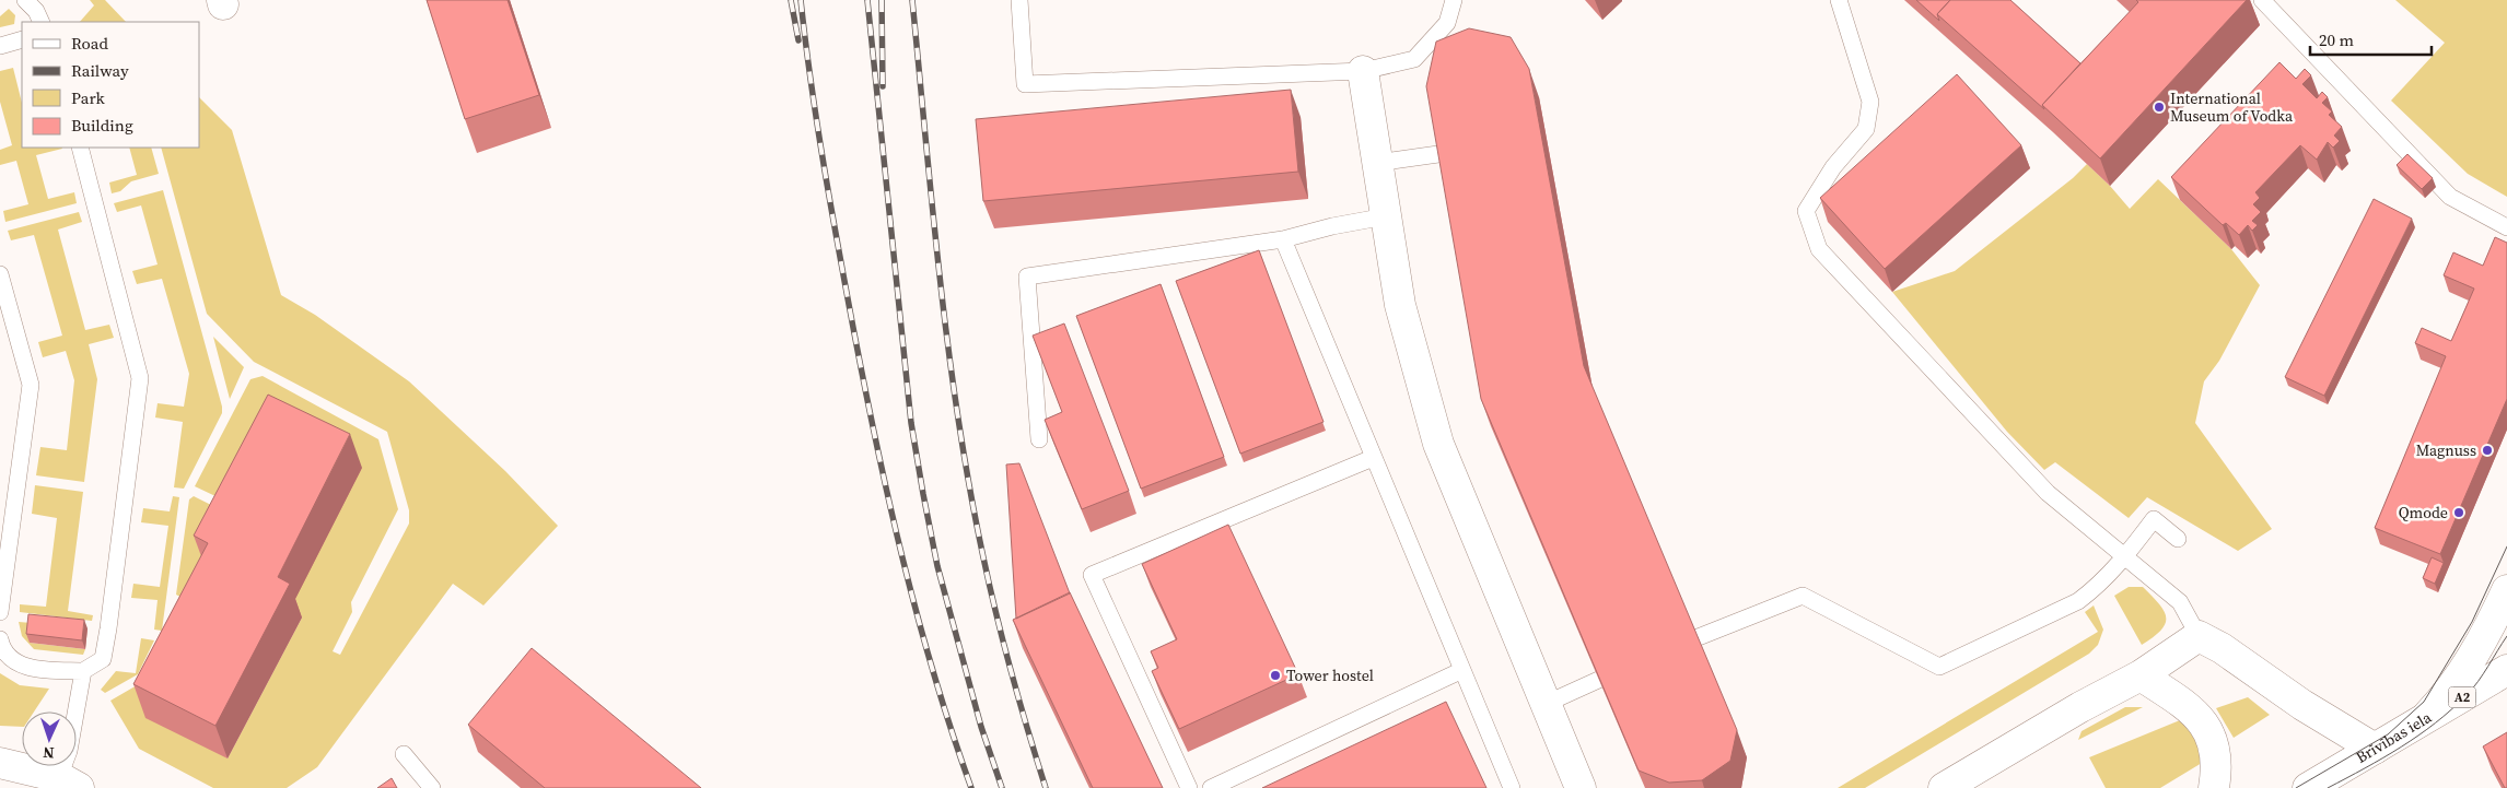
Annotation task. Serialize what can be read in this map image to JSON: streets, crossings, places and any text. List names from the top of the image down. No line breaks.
{"streets":{"main road":["A2","Brīvības iela"]},"places":["International Museum of Vodka","Magnuss","Qmode","Tower hostel"],"legend":["Road","Railway","Park","Building"],"scale_bar":"20 m","north":"bottom"}
